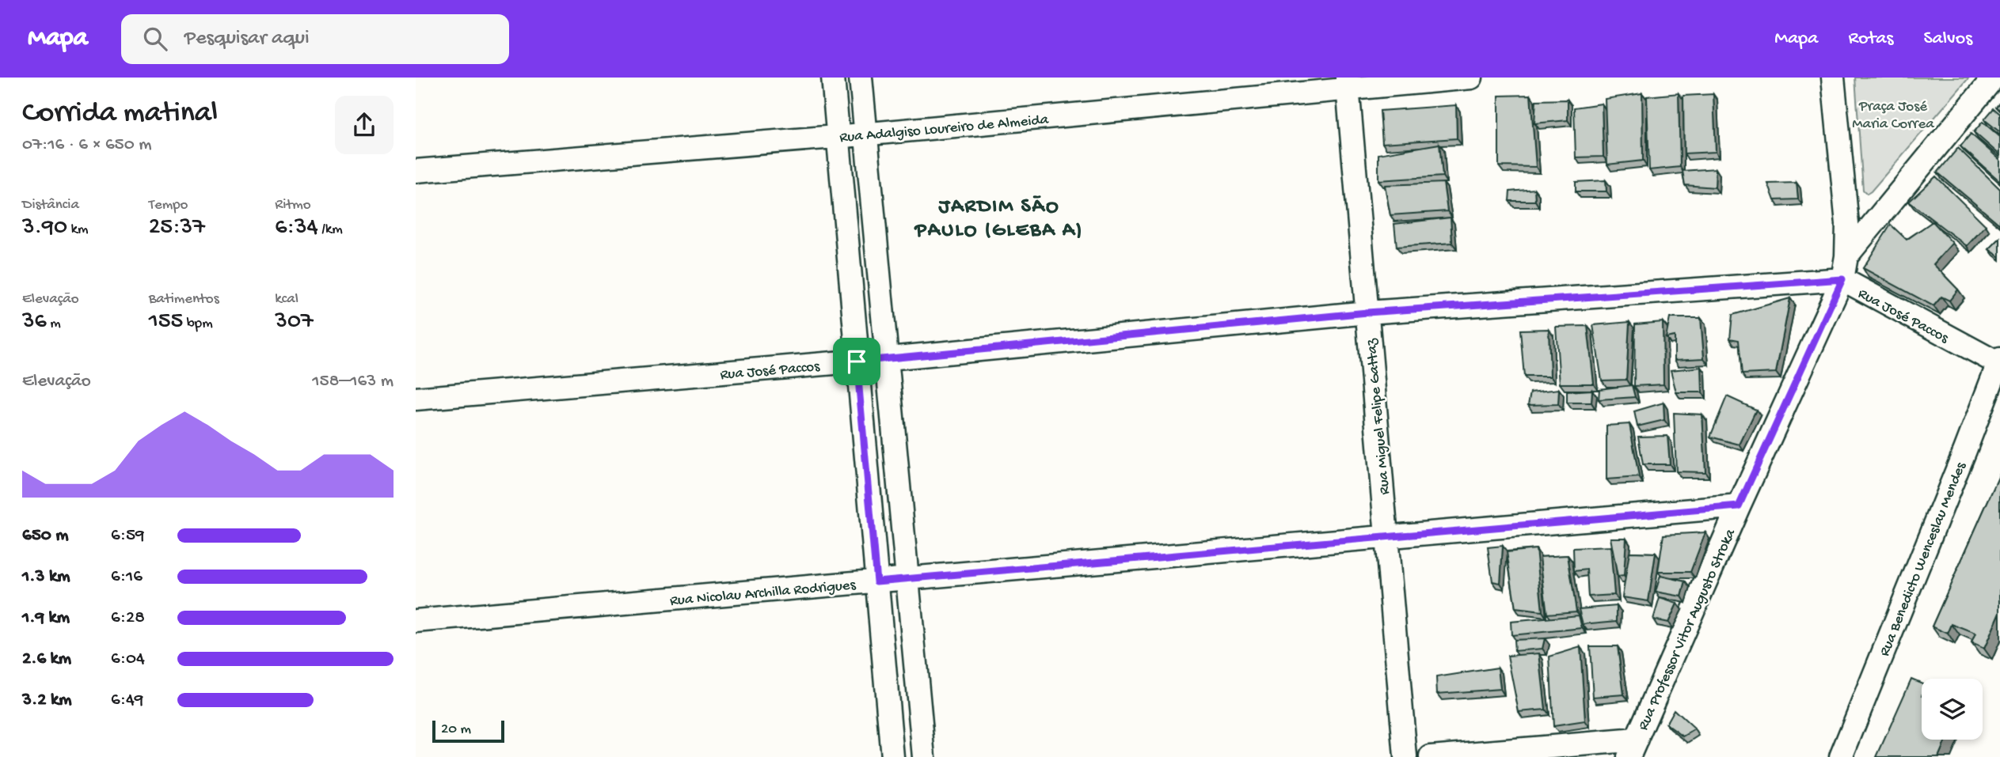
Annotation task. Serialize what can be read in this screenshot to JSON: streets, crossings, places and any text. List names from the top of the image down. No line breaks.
{"streets":{"street":["Rua Adalgiso Loureiro de Almeida","Rua José Paccos","Rua Miguel Felipe Gattaz","Rua Benedicto Wenceslau Mendes","Rua Nicolau Archilla Rodrigues","Rua Professor Vitor Augusto Stroka"]},"crossings":[["Rua Adalgiso Loureiro de Almeida","Rua Miguel Felipe Gattaz"],["Rua José Paccos","Rua Miguel Felipe Gattaz"],["Rua José Paccos","Rua Benedicto Wenceslau Mendes"],["Rua José Paccos","Rua Professor Vitor Augusto Stroka"],["Rua Miguel Felipe Gattaz","Rua Nicolau Archilla Rodrigues"],["Rua Nicolau Archilla Rodrigues","Rua Professor Vitor Augusto Stroka"]],"districts":["JARDIM SÃO PAULO (GLEBA A)"],"parks":["Praça José Maria Correa"],"scale_bar":"20 m","page":{"header":"Mapa","search":"Pesquisar aqui","nav":["Mapa","Rotas","Salvos"],"heading":["Corrida matinal","07:16 · 6 × 650 m"],"stats":[["Distância","3.90 km"],["Tempo","25:37"],["Ritmo","6:34 /km"],["Elevação","36 m"],["Batimentos","155 bpm"],["kcal","307"]],"chart":["Elevação","158–163 m"],"list":[{"name":"650 m","note":"6:59"},{"name":"1.3 km","note":"6:16"},{"name":"1.9 km","note":"6:28"},{"name":"2.6 km","note":"6:04"},{"name":"3.2 km","note":"6:49"}],"scale":"20 m"}}
